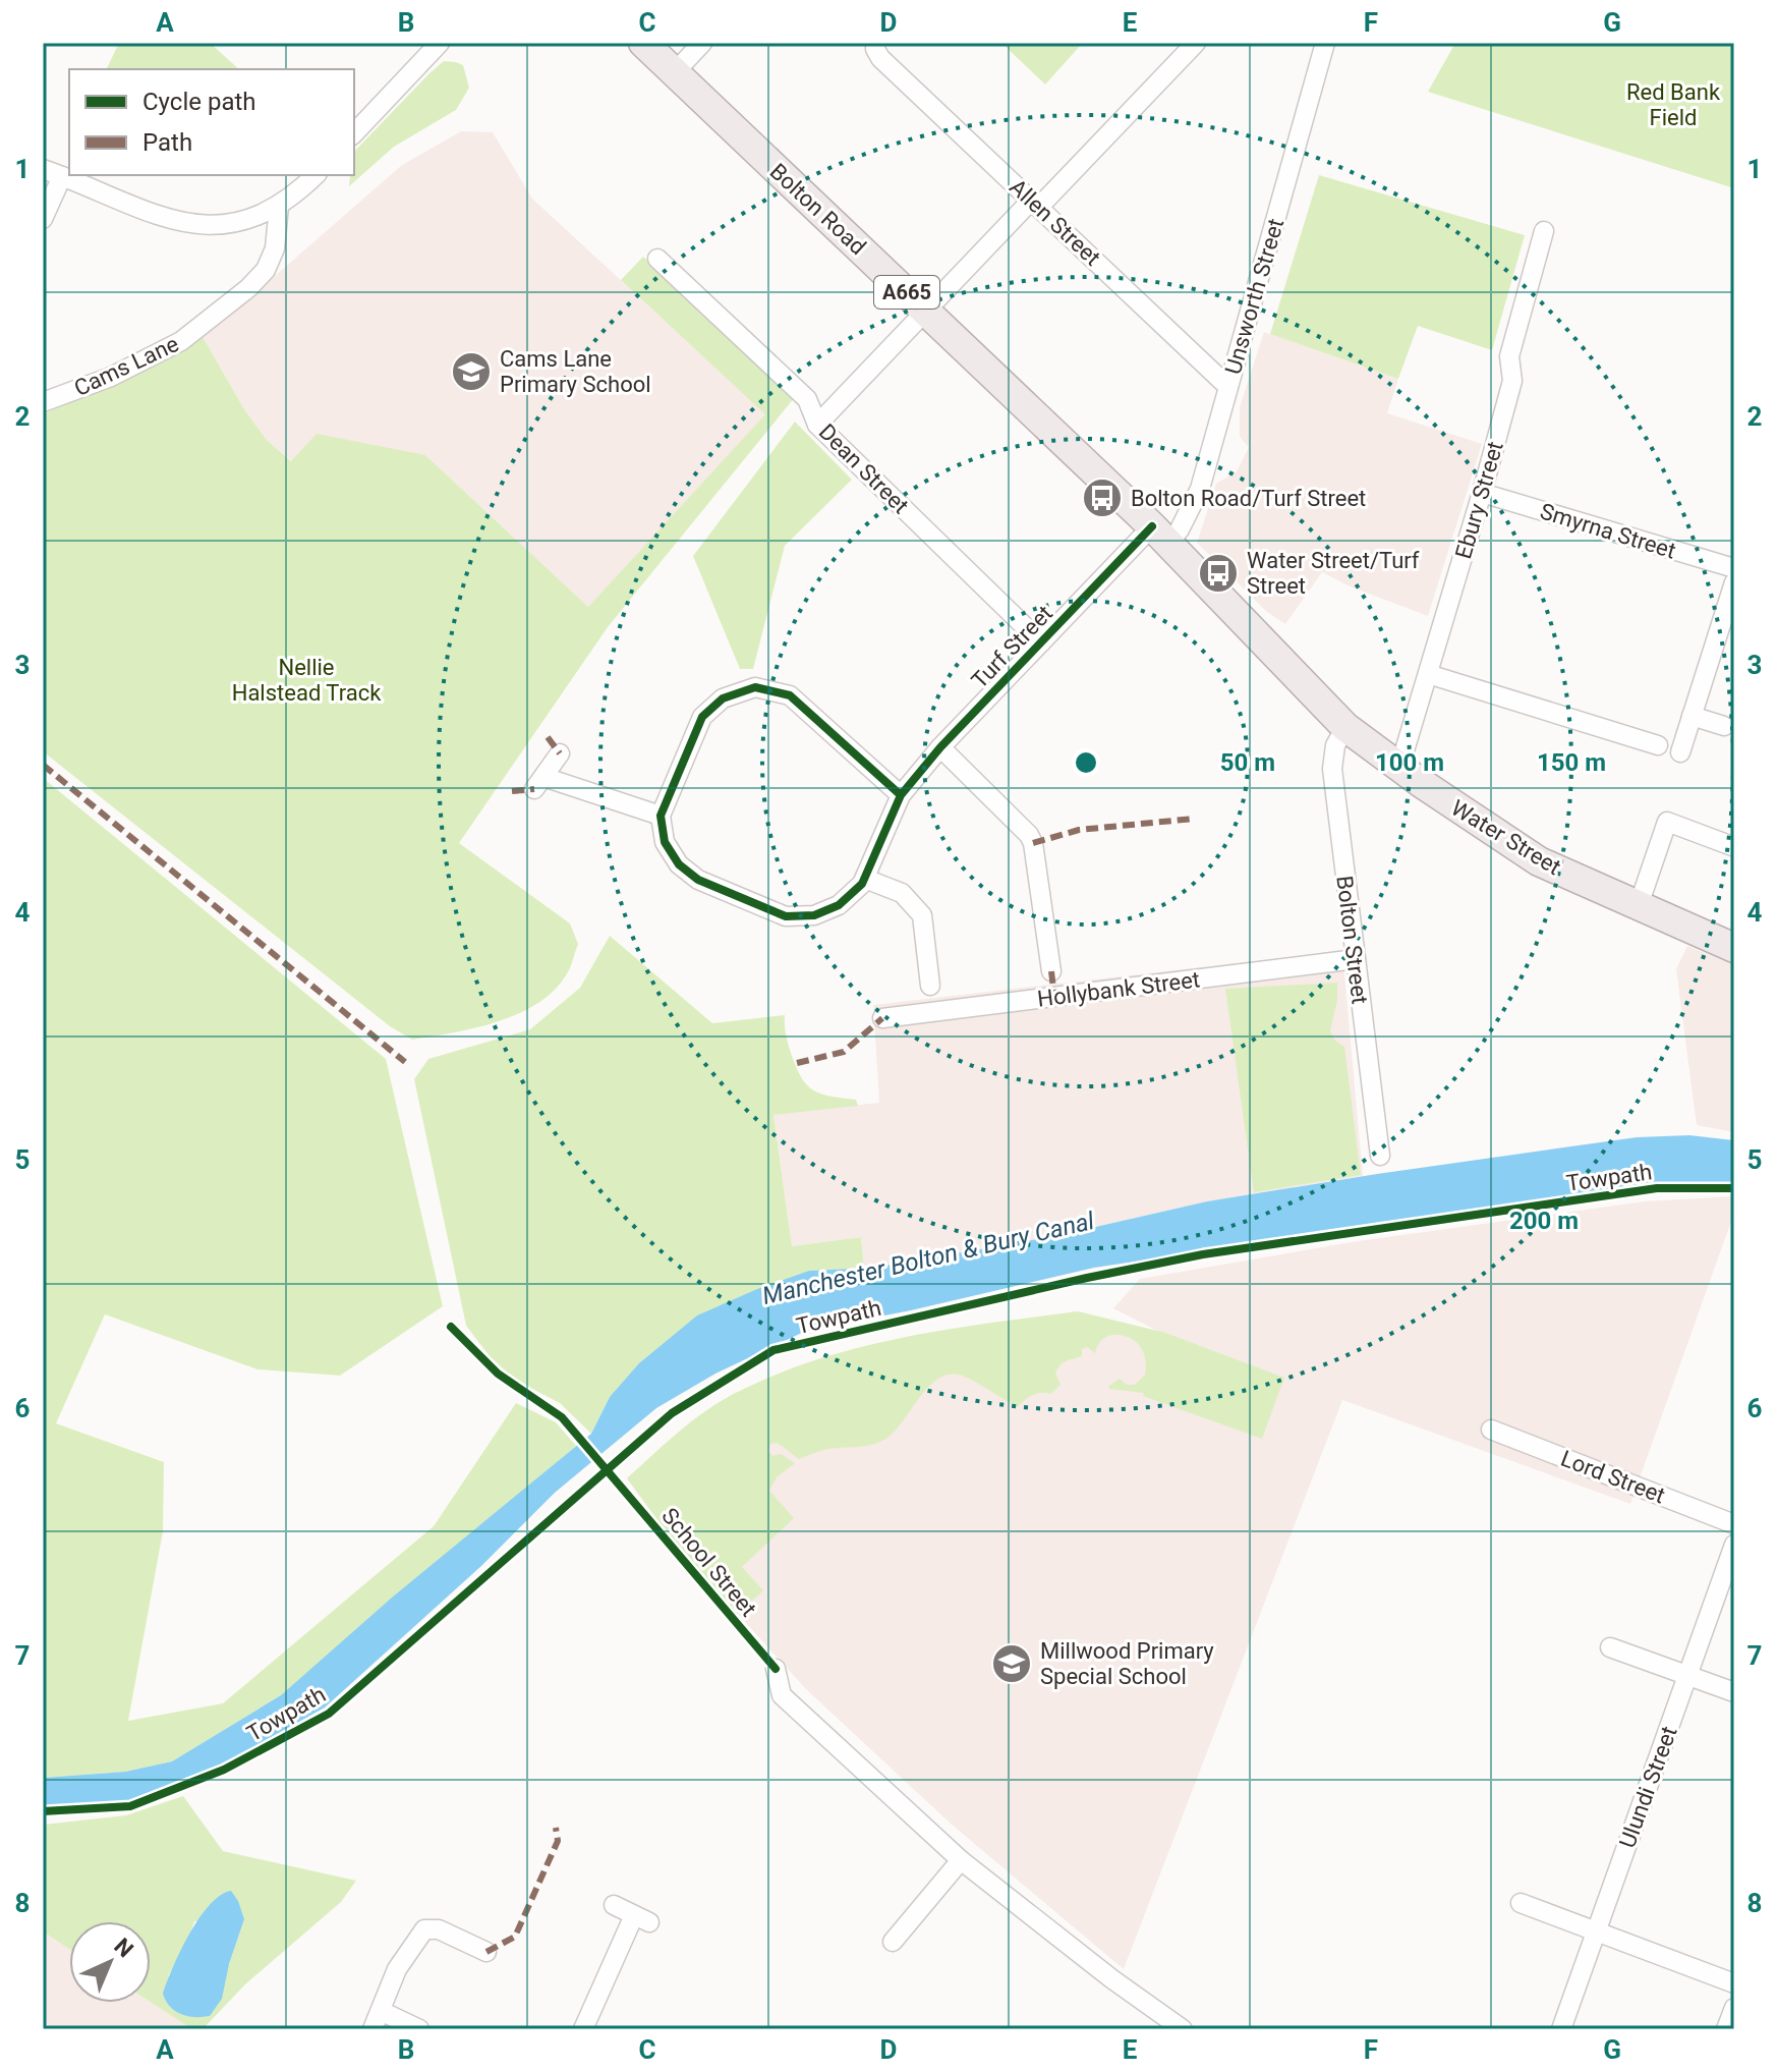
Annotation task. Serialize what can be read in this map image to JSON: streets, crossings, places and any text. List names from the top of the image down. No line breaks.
{"streets":{"main road":["Bolton Road","A665","Water Street"],"street":["Allen Street","Unsworth Street","Cams Lane","Dean Street","Ebury Street","Smyrna Street","Turf Street","Bolton Street","Hollybank Street","Lord Street","Ulundi Street"],"cycle path":["Towpath","School Street"]},"crossings":[["Bolton Road","Unsworth Street"],["Bolton Road","Turf Street"],["Bolton Road","Water Street"],["Allen Street","Unsworth Street"],["Unsworth Street","Turf Street"],["Unsworth Street","Water Street"],["Dean Street","Turf Street"],["Ebury Street","Smyrna Street"],["Ebury Street","Water Street"],["Turf Street","Water Street"],["Water Street","Bolton Street"],["Bolton Street","Hollybank Street"]],"water":["Manchester Bolton & Bury Canal"],"parks":["Red Bank Field","Nellie Halstead Track"],"places":{"school or university":["Cams Lane Primary School","Millwood Primary Special School"],"bus stop":["Bolton Road/Turf Street","Water Street/Turf Street"]},"legend":["Cycle path","Path"],"north":"top right","grid":{"columns":["A","B","C","D","E","F","G"],"rows":["1","2","3","4","5","6","7","8"]},"rings":["50 m","100 m","150 m","200 m"]}
